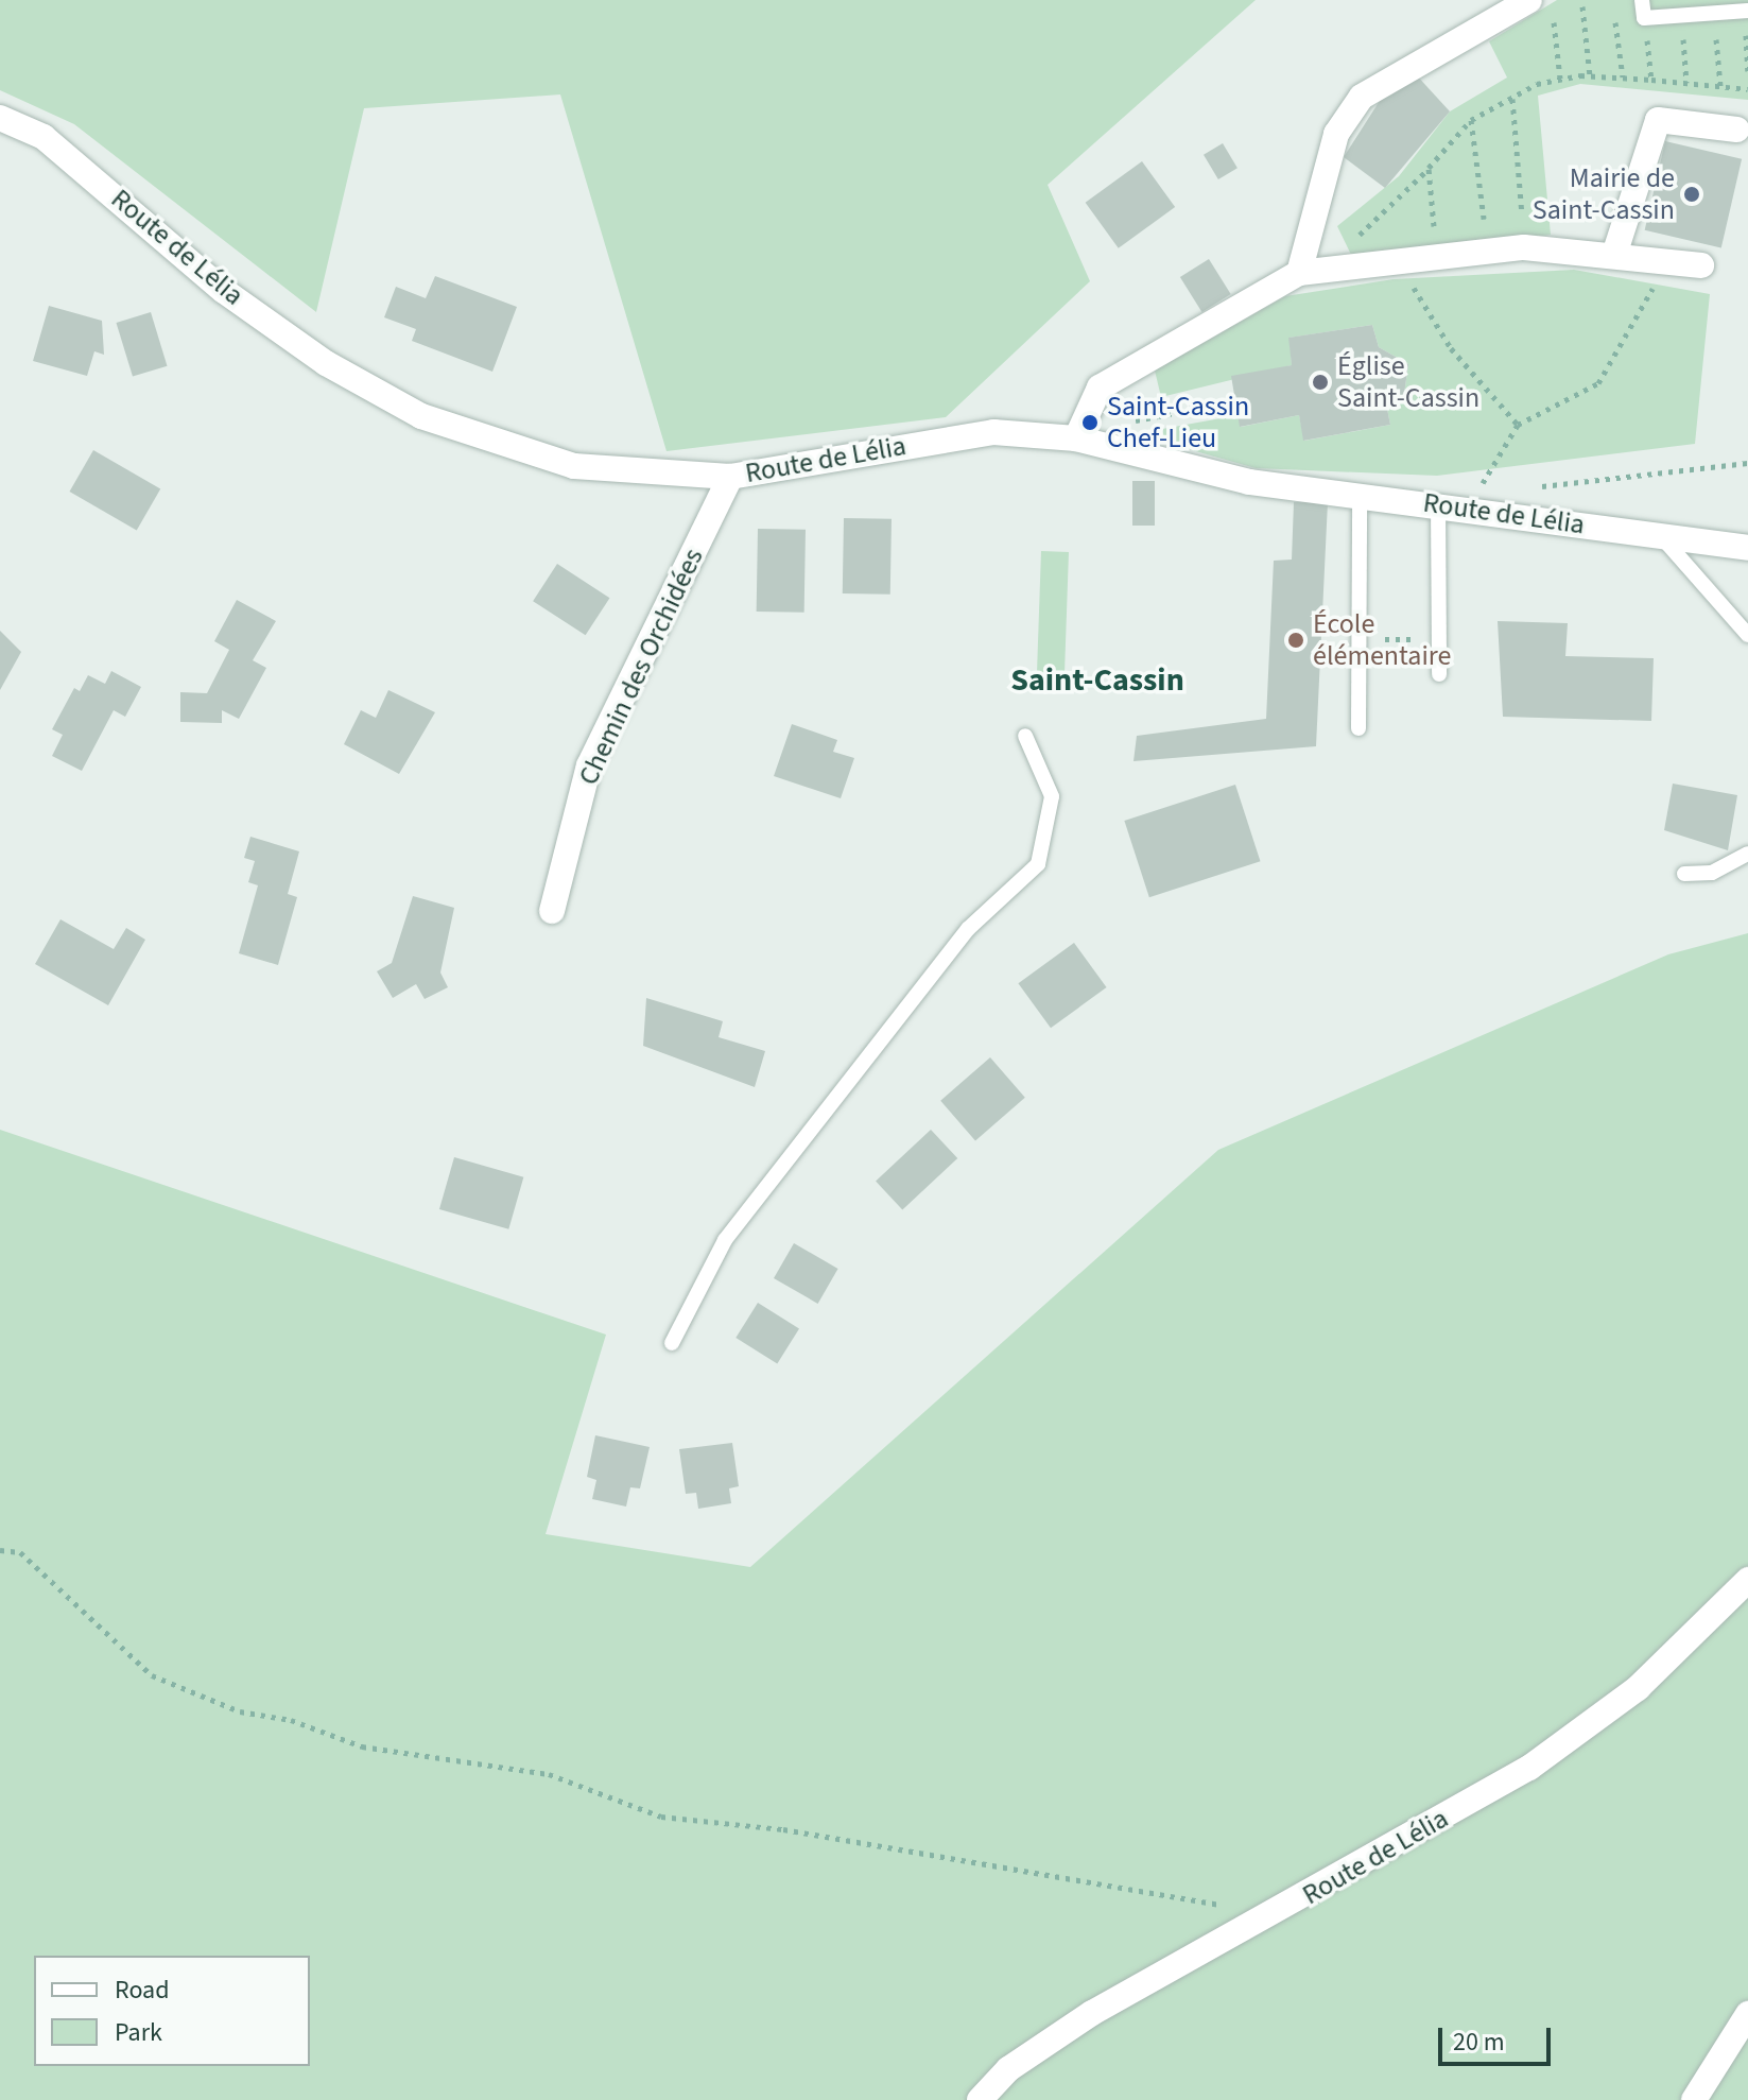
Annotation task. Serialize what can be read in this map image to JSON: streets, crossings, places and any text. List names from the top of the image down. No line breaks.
{"streets":{"street":["Route de Lélia","Chemin des Orchidées"]},"crossings":[["Route de Lélia","Chemin des Orchidées"]],"districts":["Saint-Cassin"],"places":["Mairie de Saint-Cassin","Église Saint-Cassin","Saint-Cassin Chef-Lieu","École élémentaire"],"legend":["Road","Park"],"scale_bar":"20 m"}
